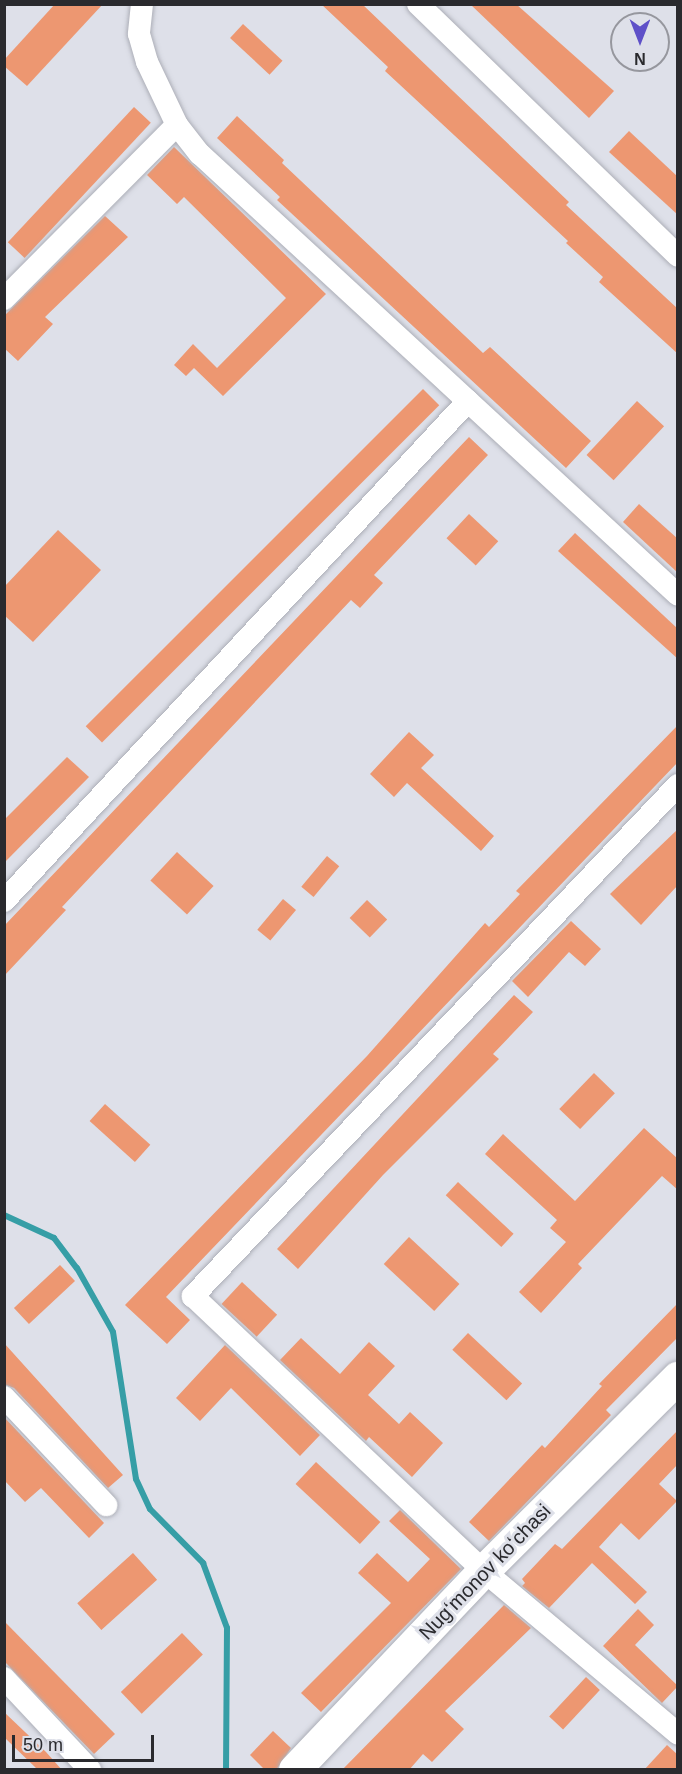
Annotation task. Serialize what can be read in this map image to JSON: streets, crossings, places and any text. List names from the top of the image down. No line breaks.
{"streets":{"main road":["Nugʻmonov koʻchasi"]},"scale_bar":"50 m","north":"bottom"}
